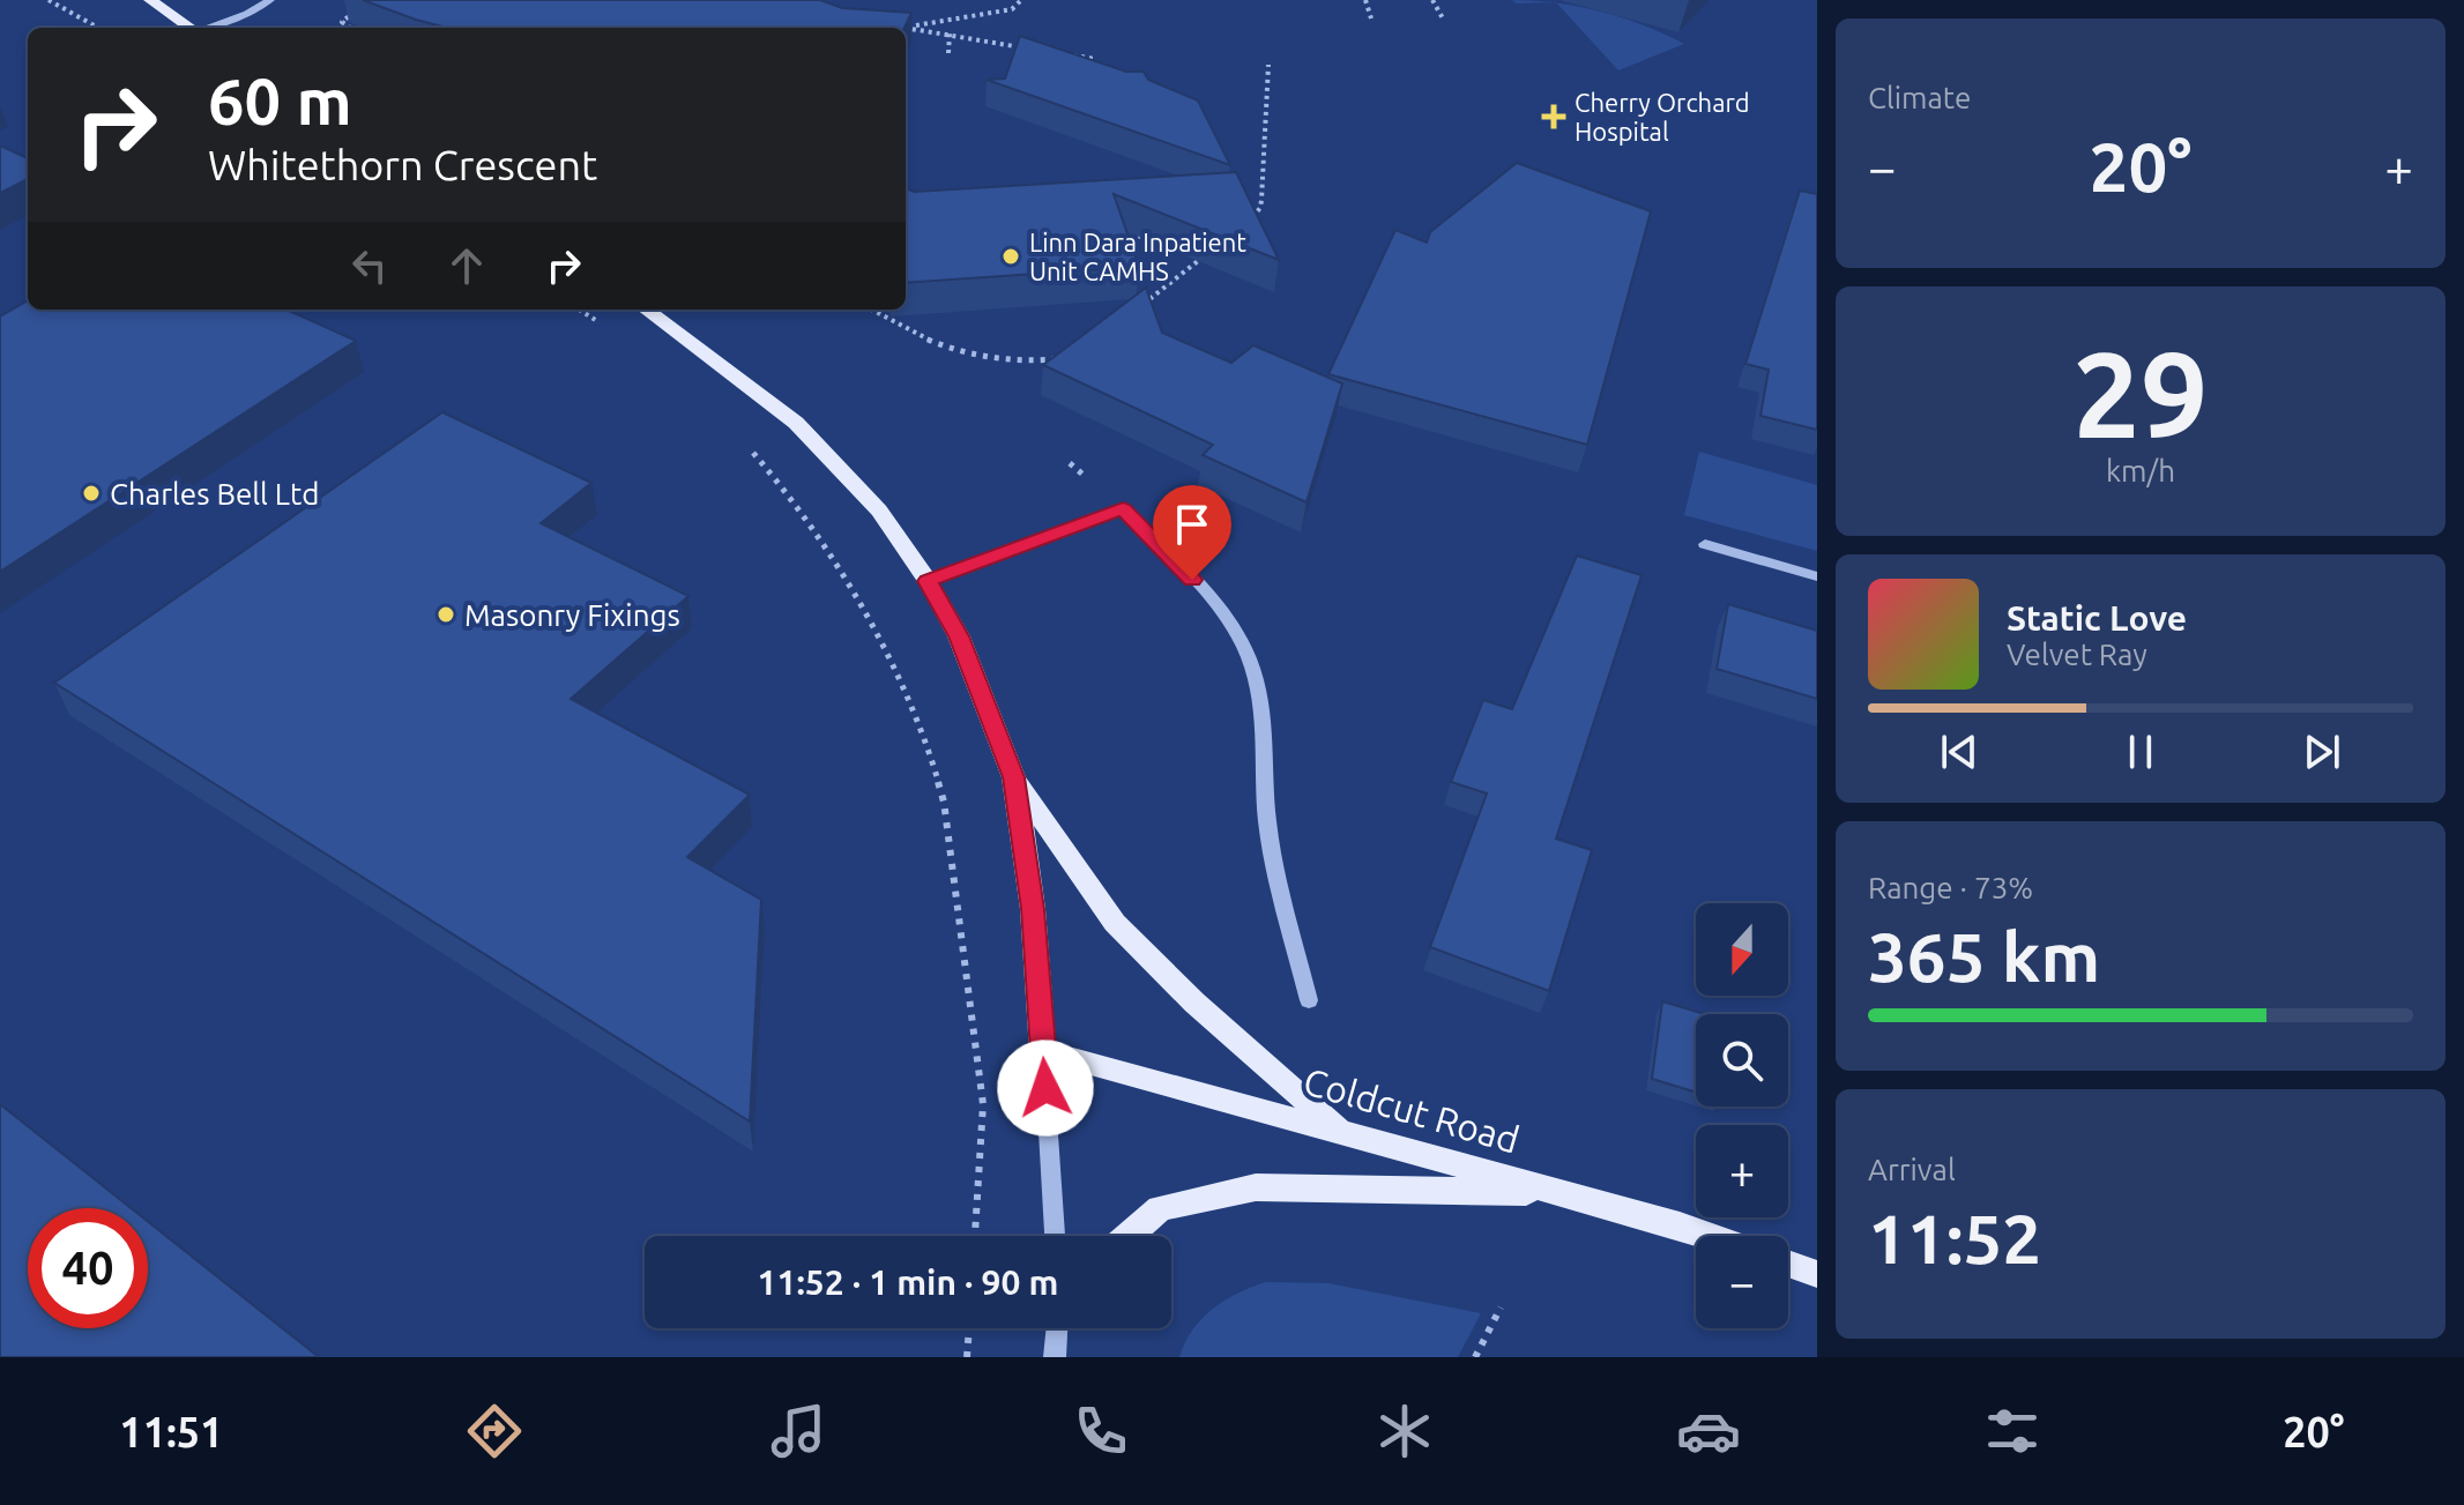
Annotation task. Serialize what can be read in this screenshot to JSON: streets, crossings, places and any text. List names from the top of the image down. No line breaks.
{"streets":{"main road":["Coldcut Road"]},"places":{"health":["Cherry Orchard Hospital"],"other":["Linn Dara Inpatient Unit CAMHS","Charles Bell Ltd","Masonry Fixings"]},"north":"bottom","page":{"tile":["Climate",["29","km/h"],["Range · 73%","365 km"],["Arrival","11:52"]],"turn":["60 m","Whitethorn Crescent"],"heat":["−","20°","+"],"song":["Static Love","Velvet Ray"],"map_buttons":["+","−"],"limit":"40","trip":"11:52 · 1 min · 90 m","tabs":["11:51","20°"]}}
